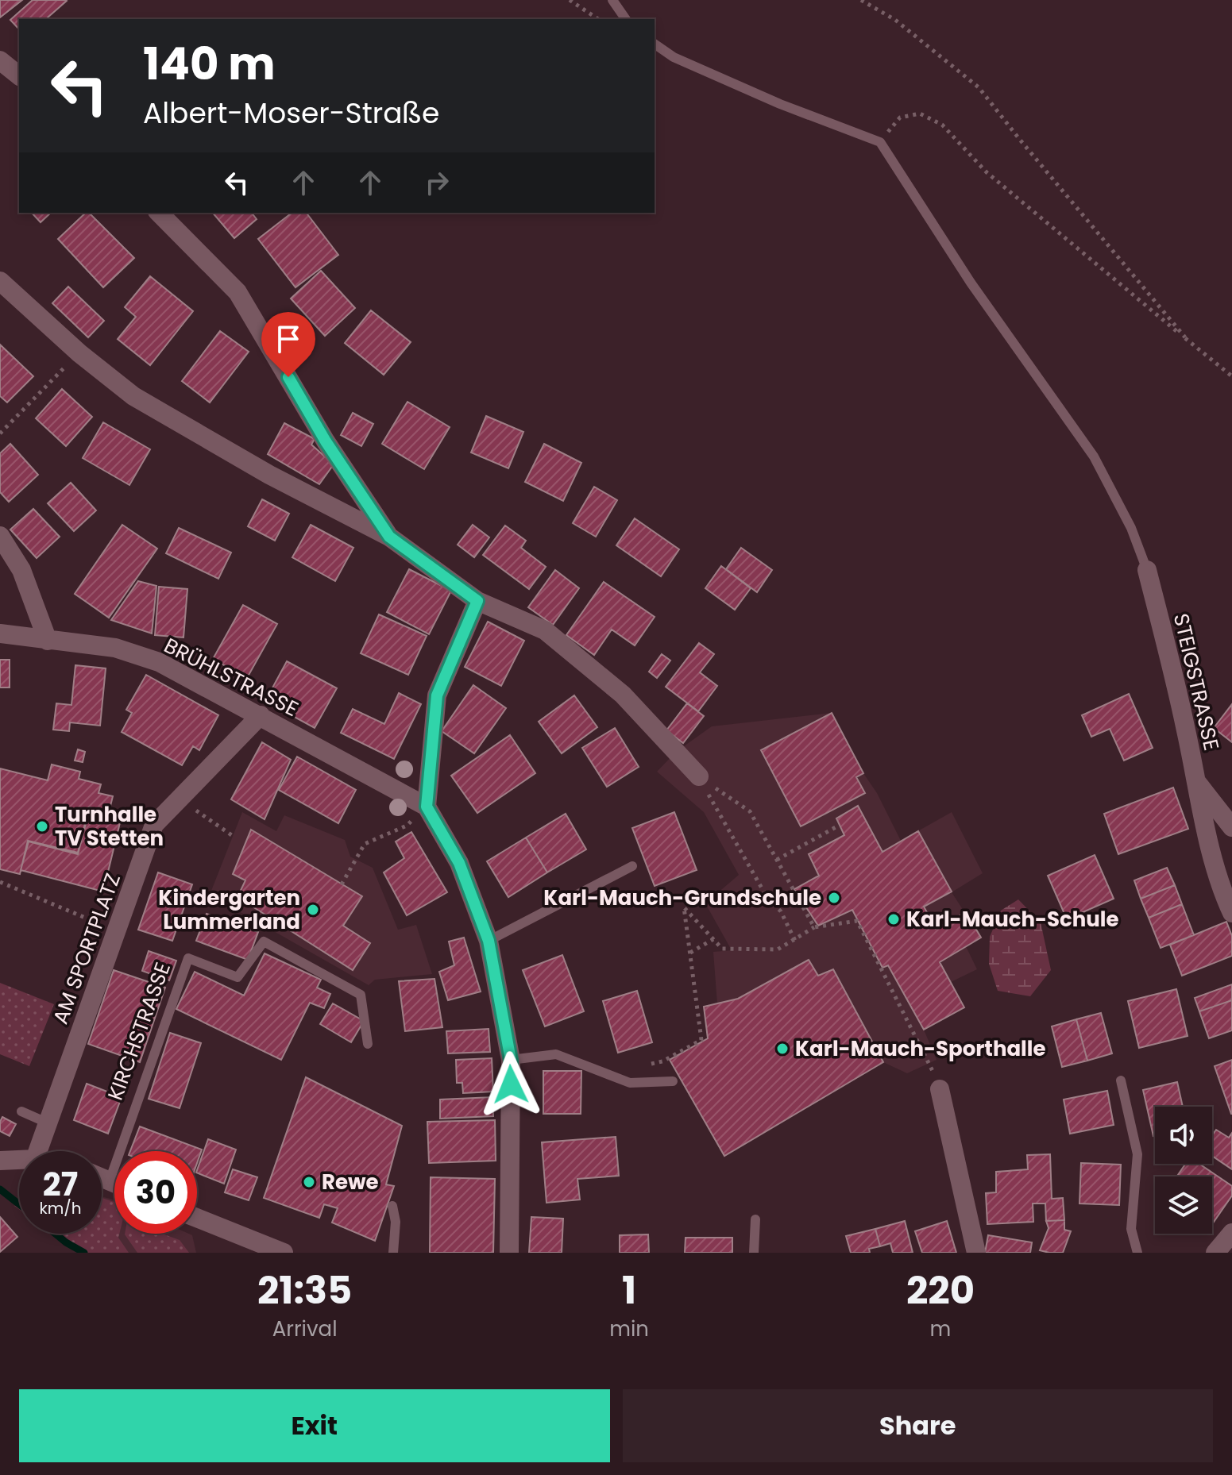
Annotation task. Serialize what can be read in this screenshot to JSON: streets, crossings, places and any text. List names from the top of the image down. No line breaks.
{"streets":{"street":["BRÜHLSTRASSE","STEIGSTRASSE","AM SPORTPLATZ"],"lane":["KIRCHSTRASSE"]},"crossings":[["BRÜHLSTRASSE","AM SPORTPLATZ"]],"places":["Turnhalle TV Stetten","Karl-Mauch-Grundschule","Kindergarten Lummerland","Karl-Mauch-Schule","Karl-Mauch-Sporthalle","Rewe"],"page":{"turn":["140 m","Albert-Moser-Straße"],"speed":"27 km/h","limit":"30","eta":["21:35","Arrival","1","min","220","m"],"buttons":["Exit","Share"]}}
